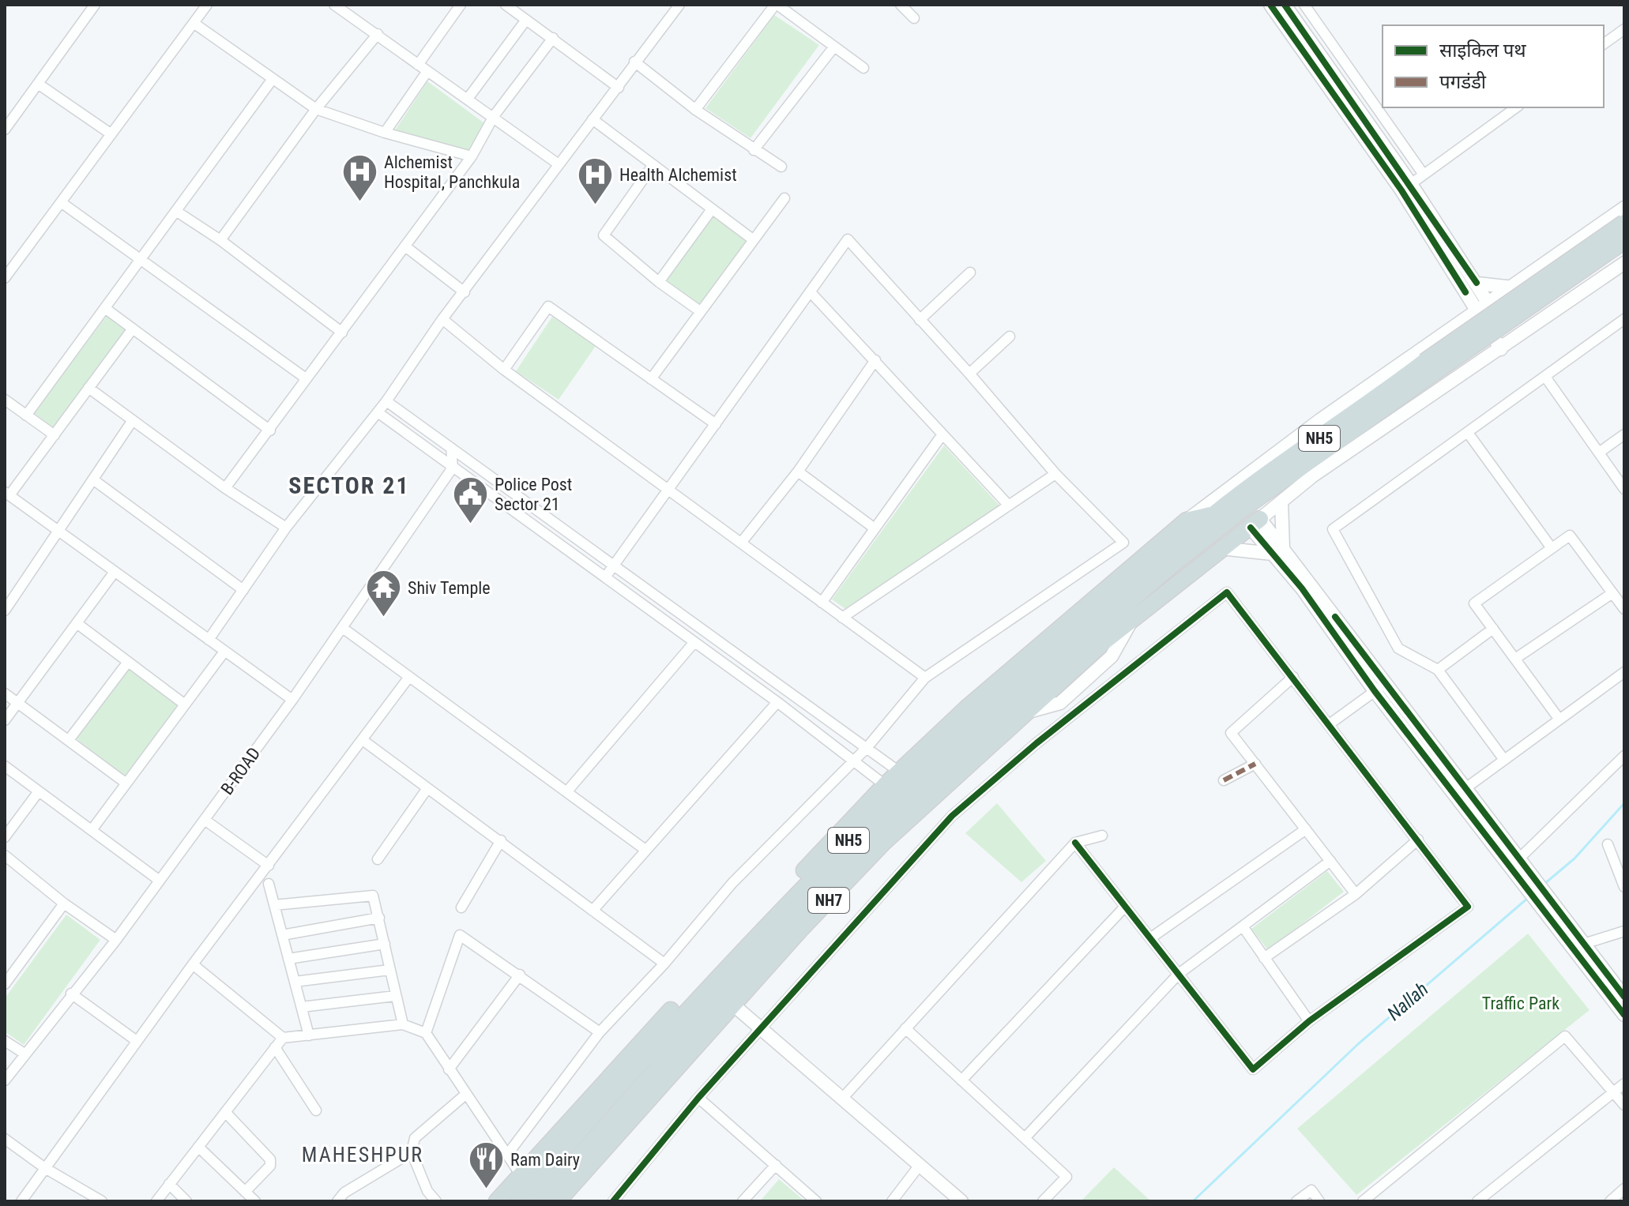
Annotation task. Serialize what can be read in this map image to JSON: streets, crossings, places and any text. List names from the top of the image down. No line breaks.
{"streets":{"highway":["NH5","NH7"],"street":["B-ROAD"]},"crossings":[["NH5","NH7"]],"districts":["SECTOR 21","MAHESHPUR"],"water":["Nallah"],"parks":["Traffic Park"],"places":{"hospital":["Alchemist Hospital, Panchkula","Health Alchemist"],"public building":["Police Post Sector 21"],"temple":["Shiv Temple"],"restaurant":["Ram Dairy"]},"legend":["साइकिल पथ","पगडंडी"]}
